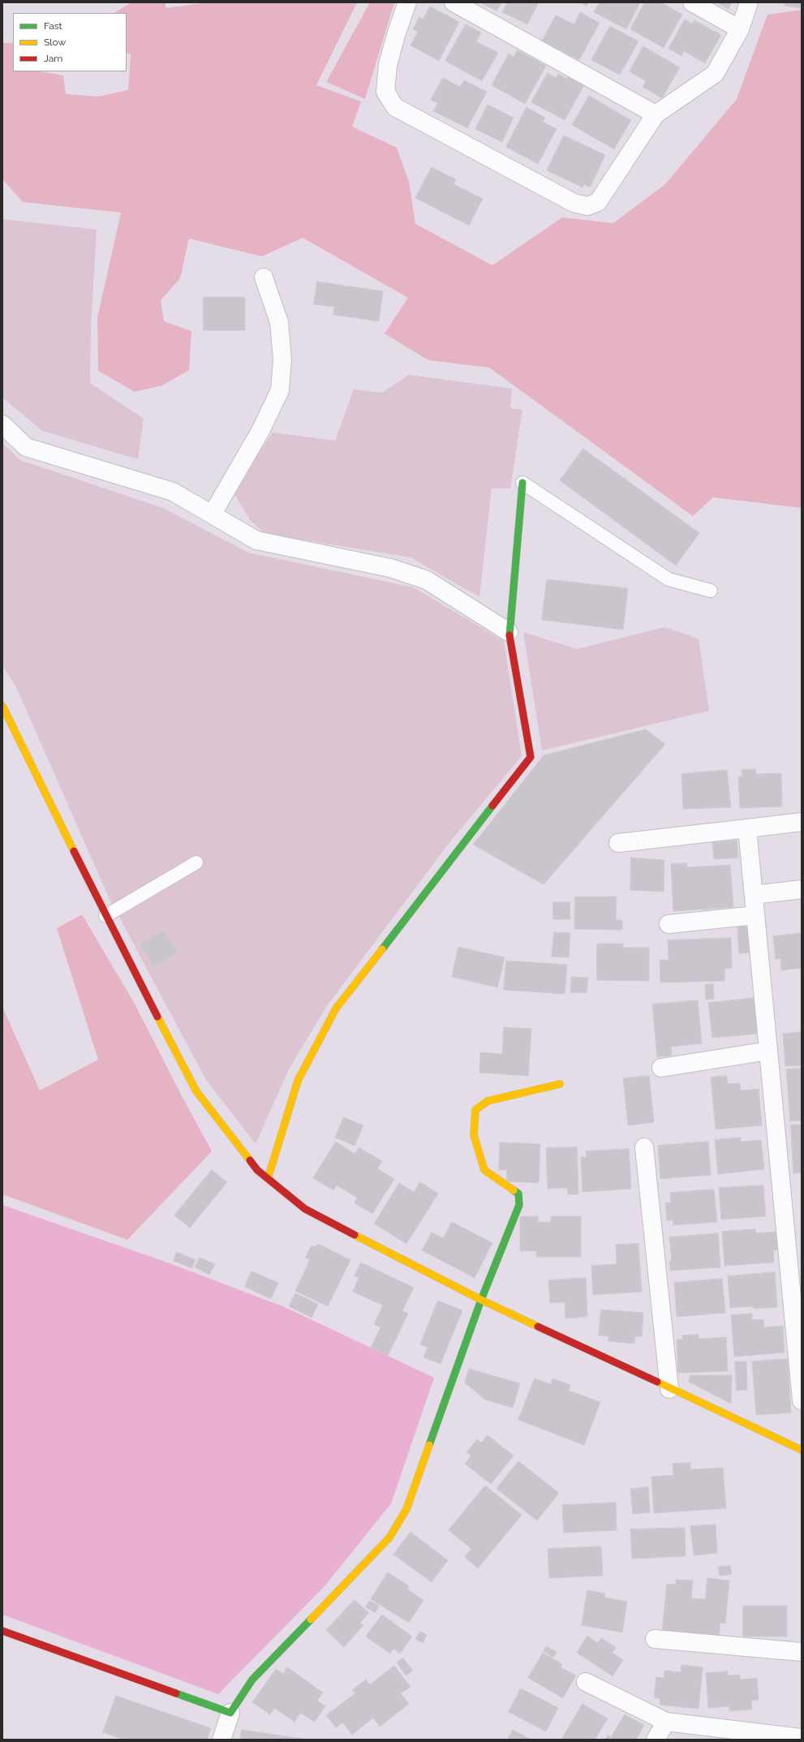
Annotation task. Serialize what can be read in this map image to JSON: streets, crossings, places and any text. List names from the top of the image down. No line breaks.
{"legend":["Fast","Slow","Jam"]}
